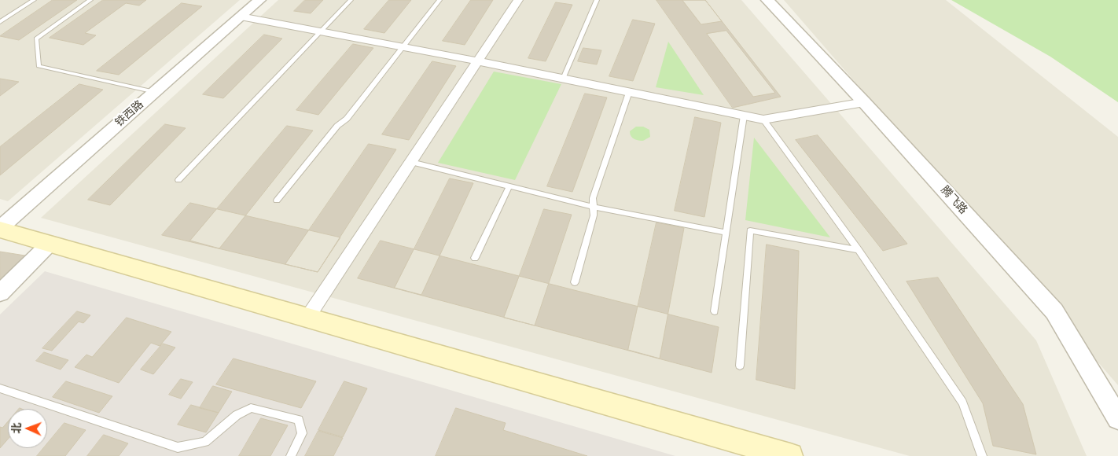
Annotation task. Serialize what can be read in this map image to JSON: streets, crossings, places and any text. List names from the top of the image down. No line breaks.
{"streets":{"street":["铁西路","腾飞路"]},"north":"left"}
